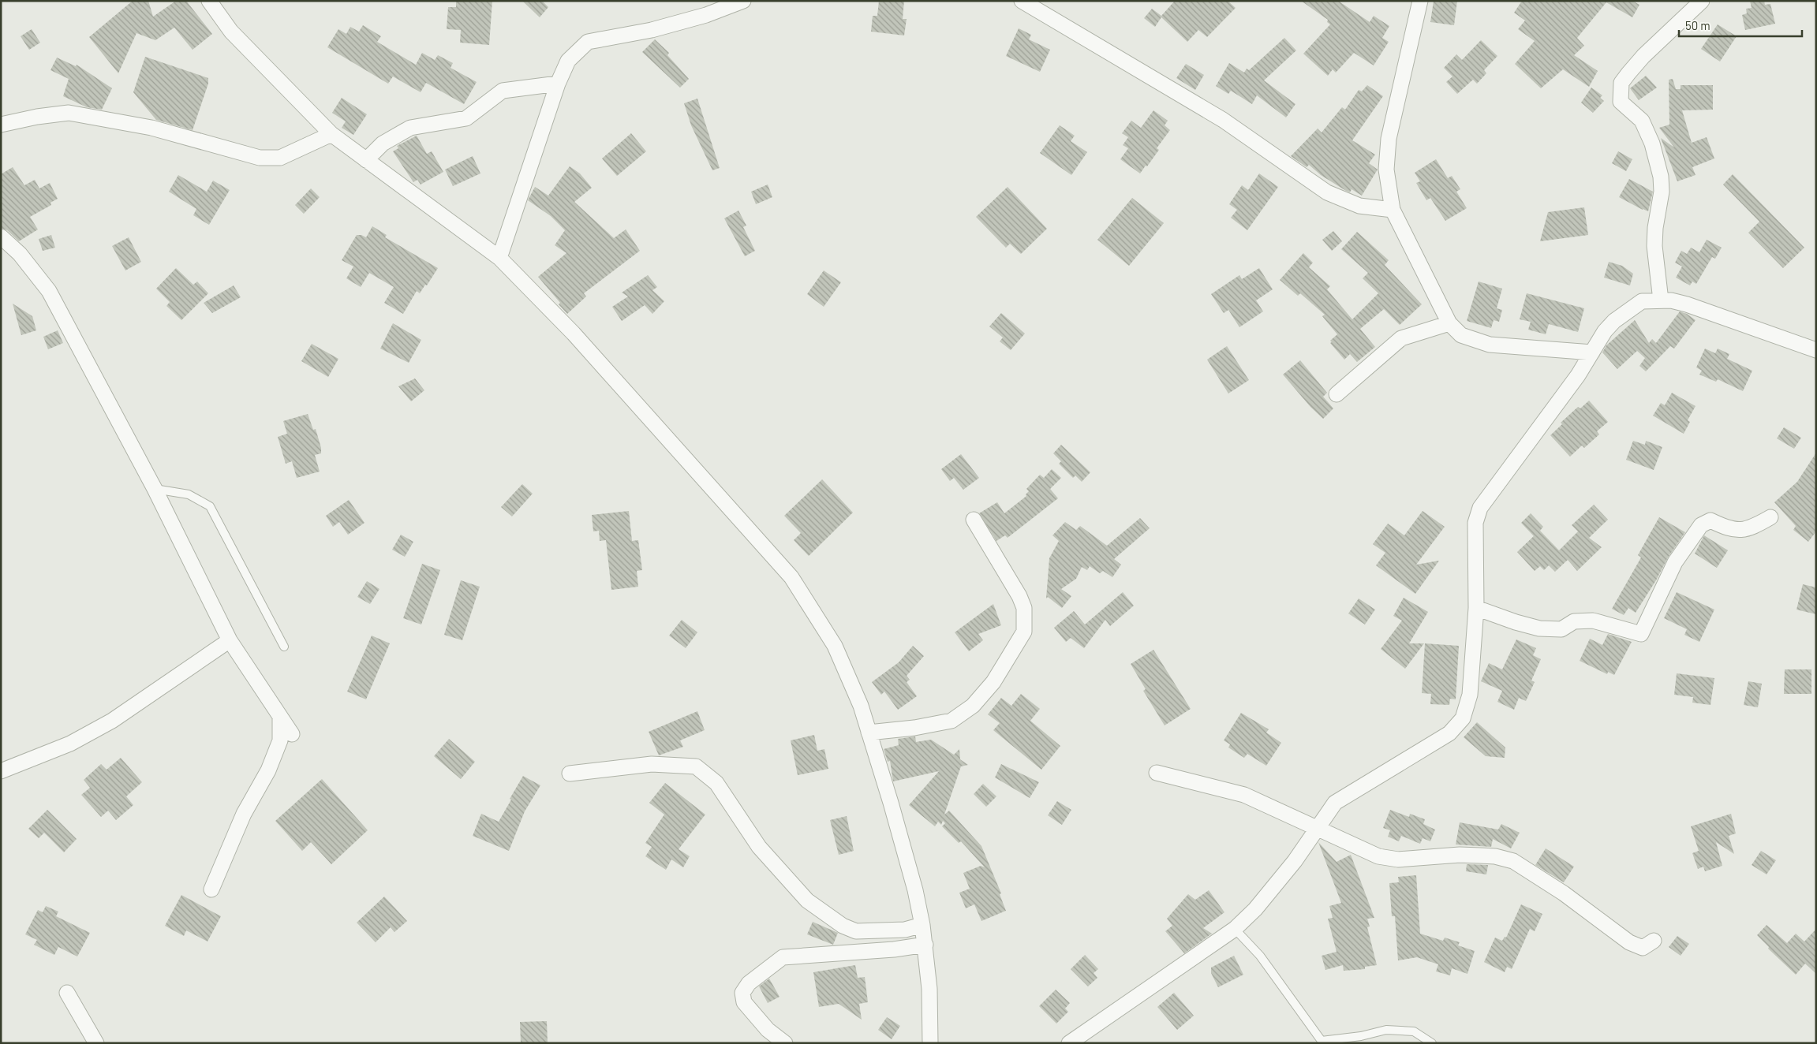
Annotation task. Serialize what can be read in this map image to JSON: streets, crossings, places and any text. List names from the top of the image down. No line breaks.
{"scale_bar":"50 m"}
